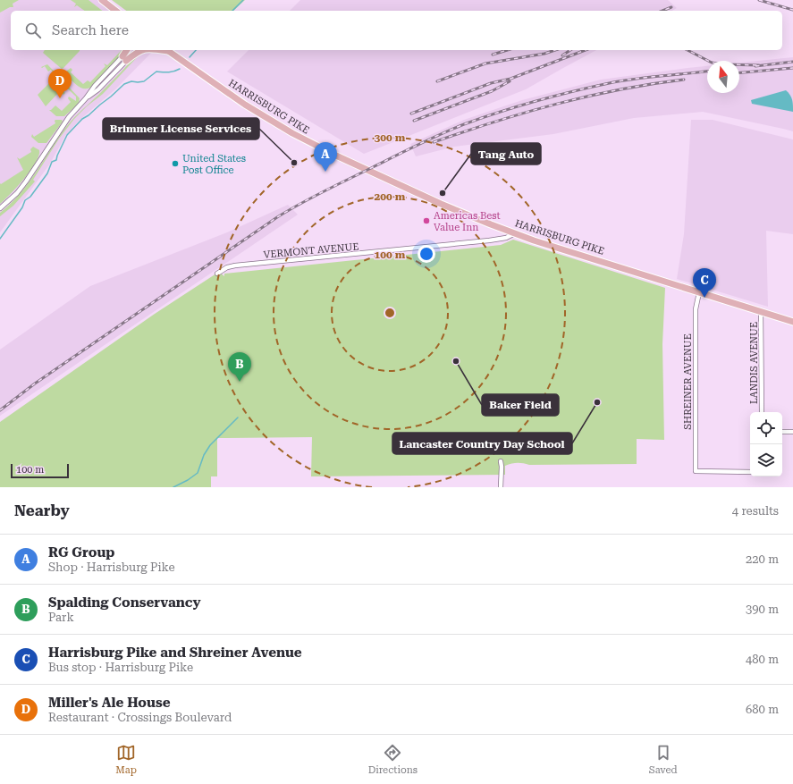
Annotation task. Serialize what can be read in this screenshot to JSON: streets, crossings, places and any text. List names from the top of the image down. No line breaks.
{"streets":{"main road":["HARRISBURG PIKE"],"street":["VERMONT AVENUE","LANDIS AVENUE","SHREINER AVENUE"]},"crossings":[["HARRISBURG PIKE","VERMONT AVENUE"],["HARRISBURG PIKE","LANDIS AVENUE"],["HARRISBURG PIKE","SHREINER AVENUE"]],"places":["Brimmer License Services","United States Post Office","Tang Auto","Americas Best Value Inn","Baker Field","Lancaster Country Day School"],"scale_bar":"100 m","north":"top","page":{"search":"Search here","pins":["D","A","C","B"],"scale":"100 m","heading":["Nearby","4 results"],"list":[{"mark":"A","name":"RG Group","note":"Shop · Harrisburg Pike","value":"220 m"},{"mark":"B","name":"Spalding Conservancy","note":"Park","value":"390 m"},{"mark":"C","name":"Harrisburg Pike and Shreiner Avenue","note":"Bus stop · Harrisburg Pike","value":"480 m"},{"mark":"D","name":"Miller's Ale House","note":"Restaurant · Crossings Boulevard","value":"680 m"}],"nav":["Map","Directions","Saved"]},"rings":["300 m","200 m","100 m"]}
